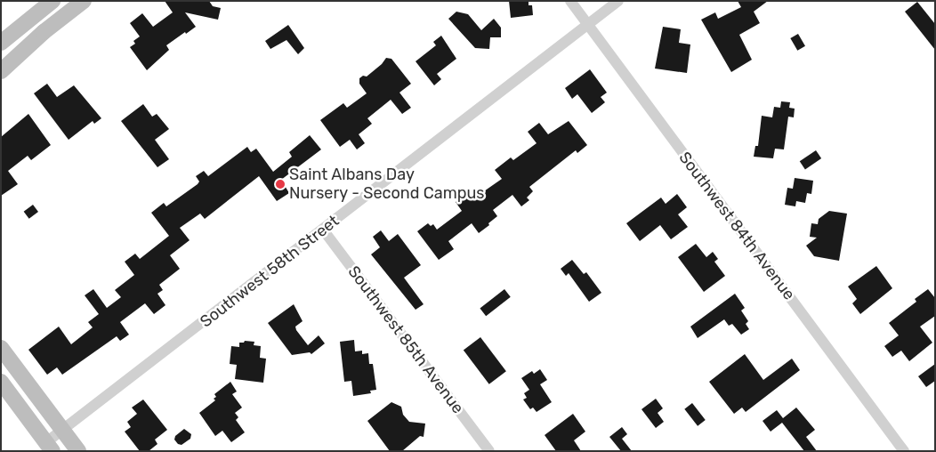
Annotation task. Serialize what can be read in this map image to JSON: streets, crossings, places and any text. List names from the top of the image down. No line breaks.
{"streets":{"street":["Southwest 84th Avenue","Southwest 58th Street","Southwest 85th Avenue"]},"crossings":[["Southwest 84th Avenue","Southwest 58th Street"],["Southwest 58th Street","Southwest 85th Avenue"]],"places":["Saint Albans Day Nursery - Second Campus"]}
